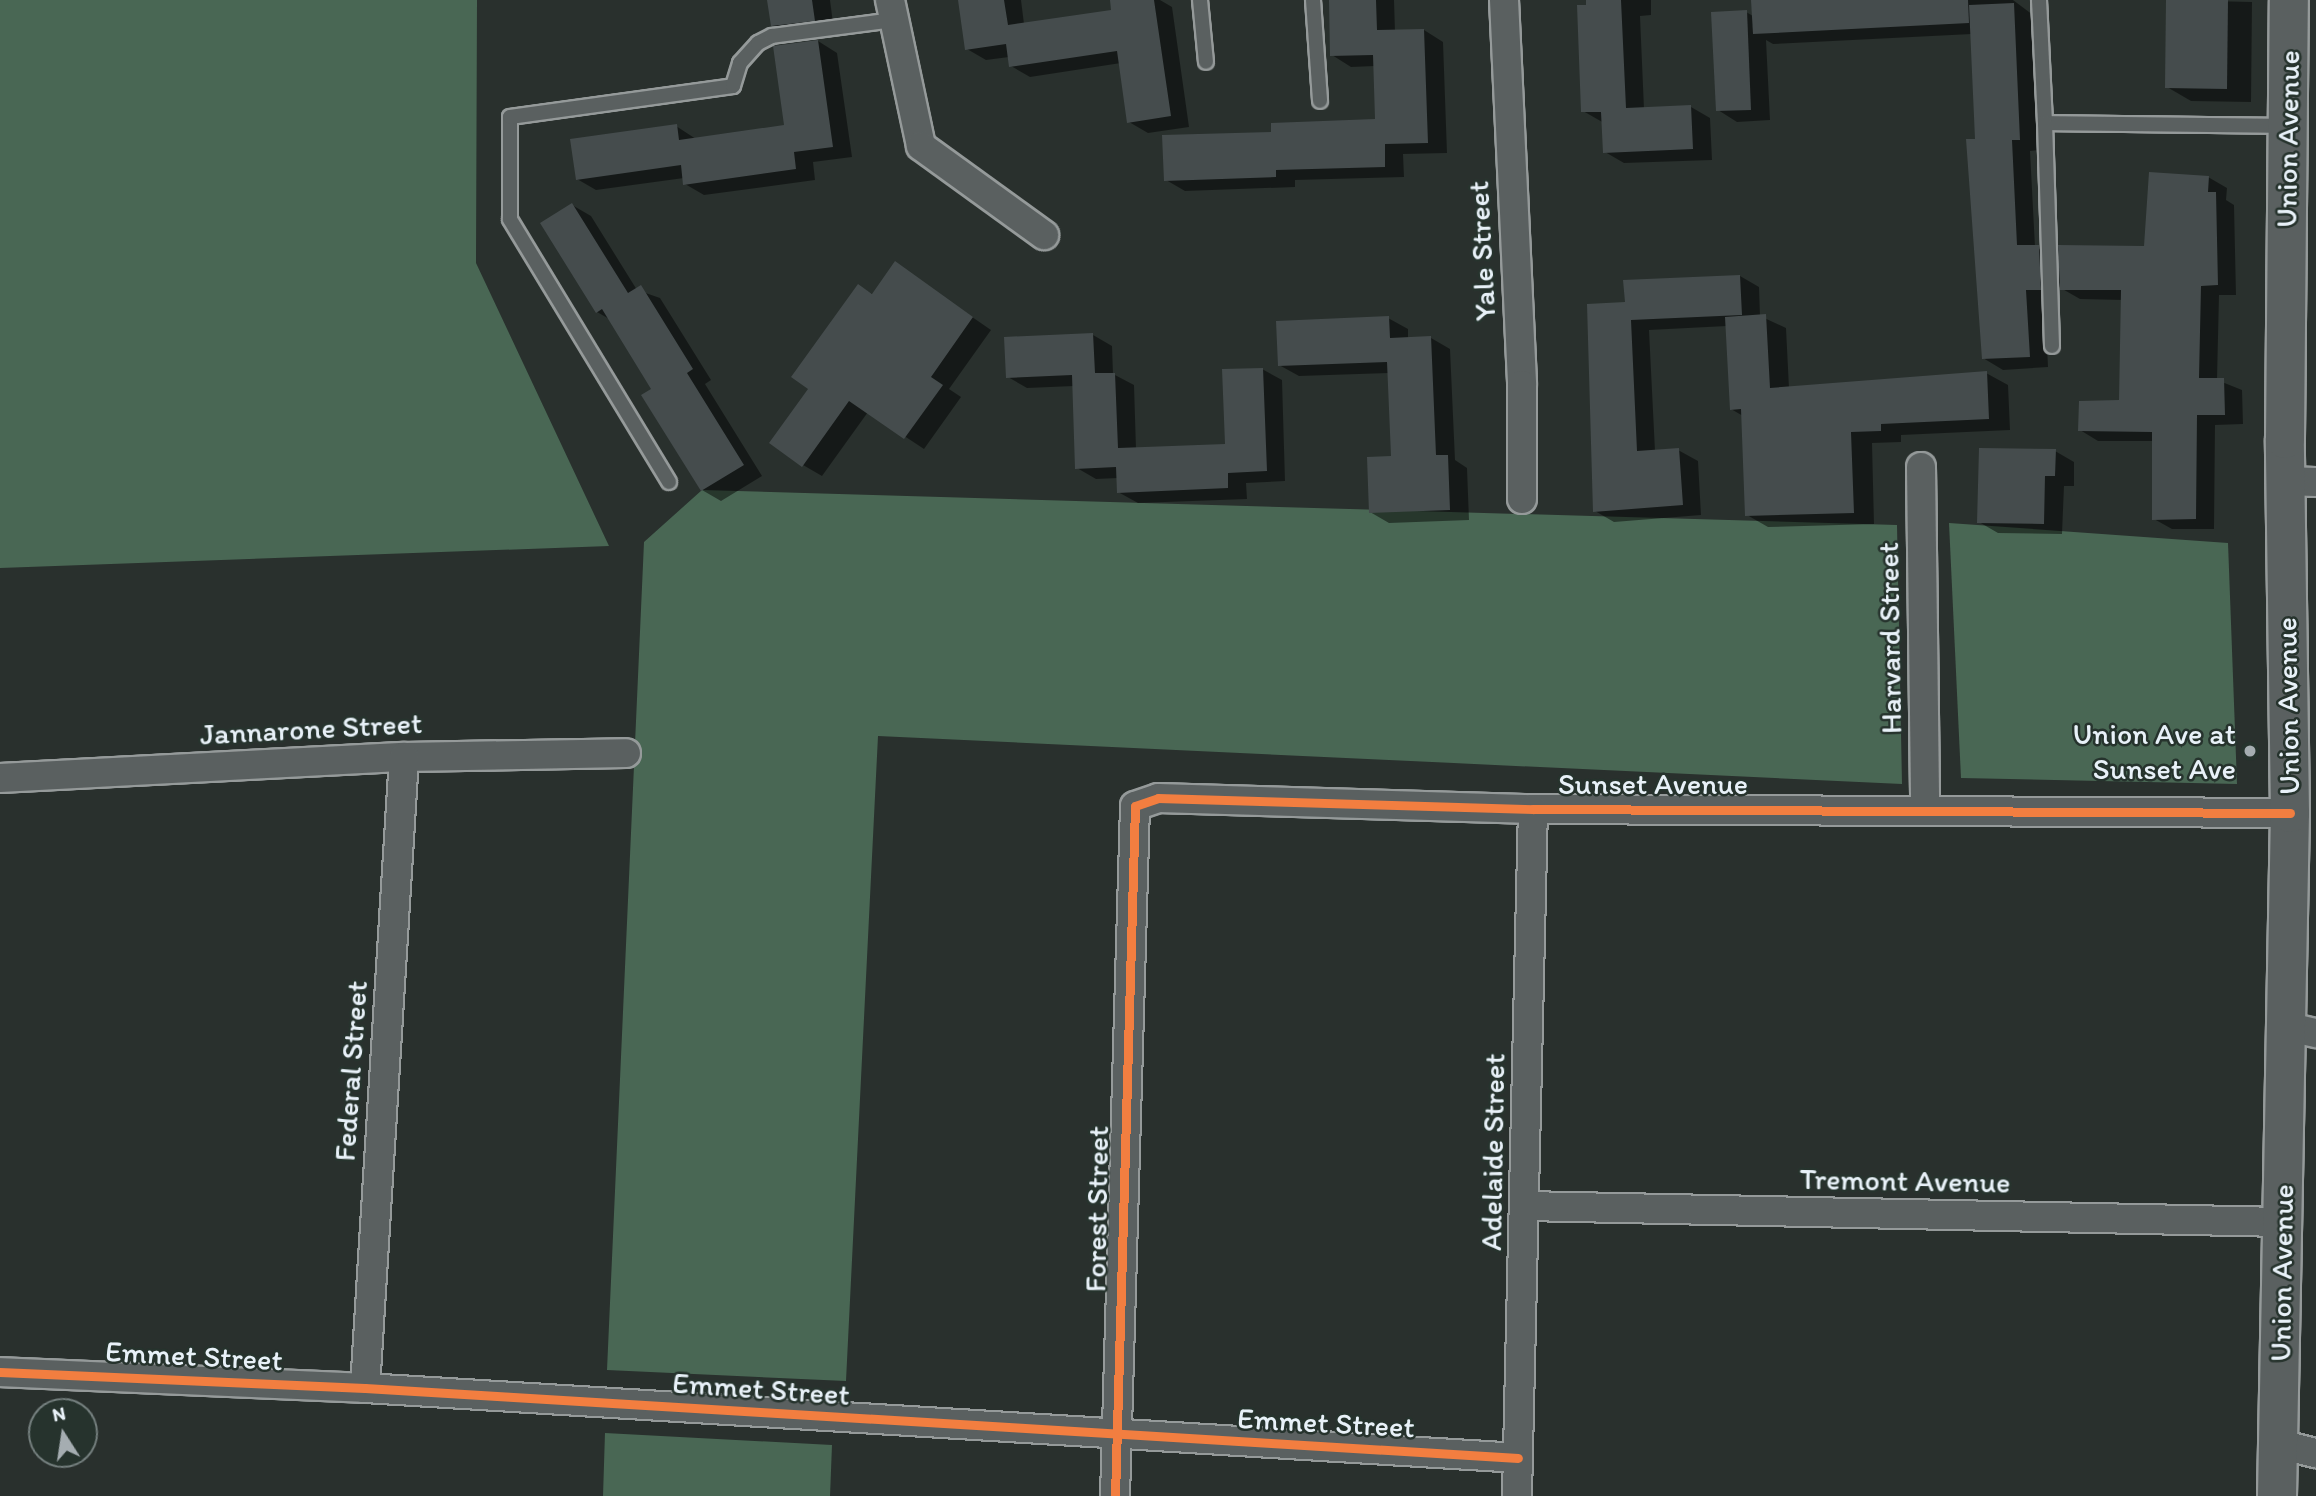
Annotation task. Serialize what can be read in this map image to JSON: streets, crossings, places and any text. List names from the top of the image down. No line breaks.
{"streets":{"street":["Union Avenue","Yale Street","Harvard Street","Jannarone Street","Sunset Avenue","Federal Street","Adelaide Street","Tremont Avenue","Forest Street","Emmet Street"]},"crossings":[["Union Avenue","Sunset Avenue"],["Union Avenue","Tremont Avenue"],["Harvard Street","Sunset Avenue"],["Jannarone Street","Federal Street"],["Sunset Avenue","Adelaide Street"],["Sunset Avenue","Forest Street"],["Federal Street","Emmet Street"],["Adelaide Street","Tremont Avenue"],["Adelaide Street","Emmet Street"],["Forest Street","Emmet Street"]],"places":["Union Ave at Sunset Ave"],"north":"top"}
